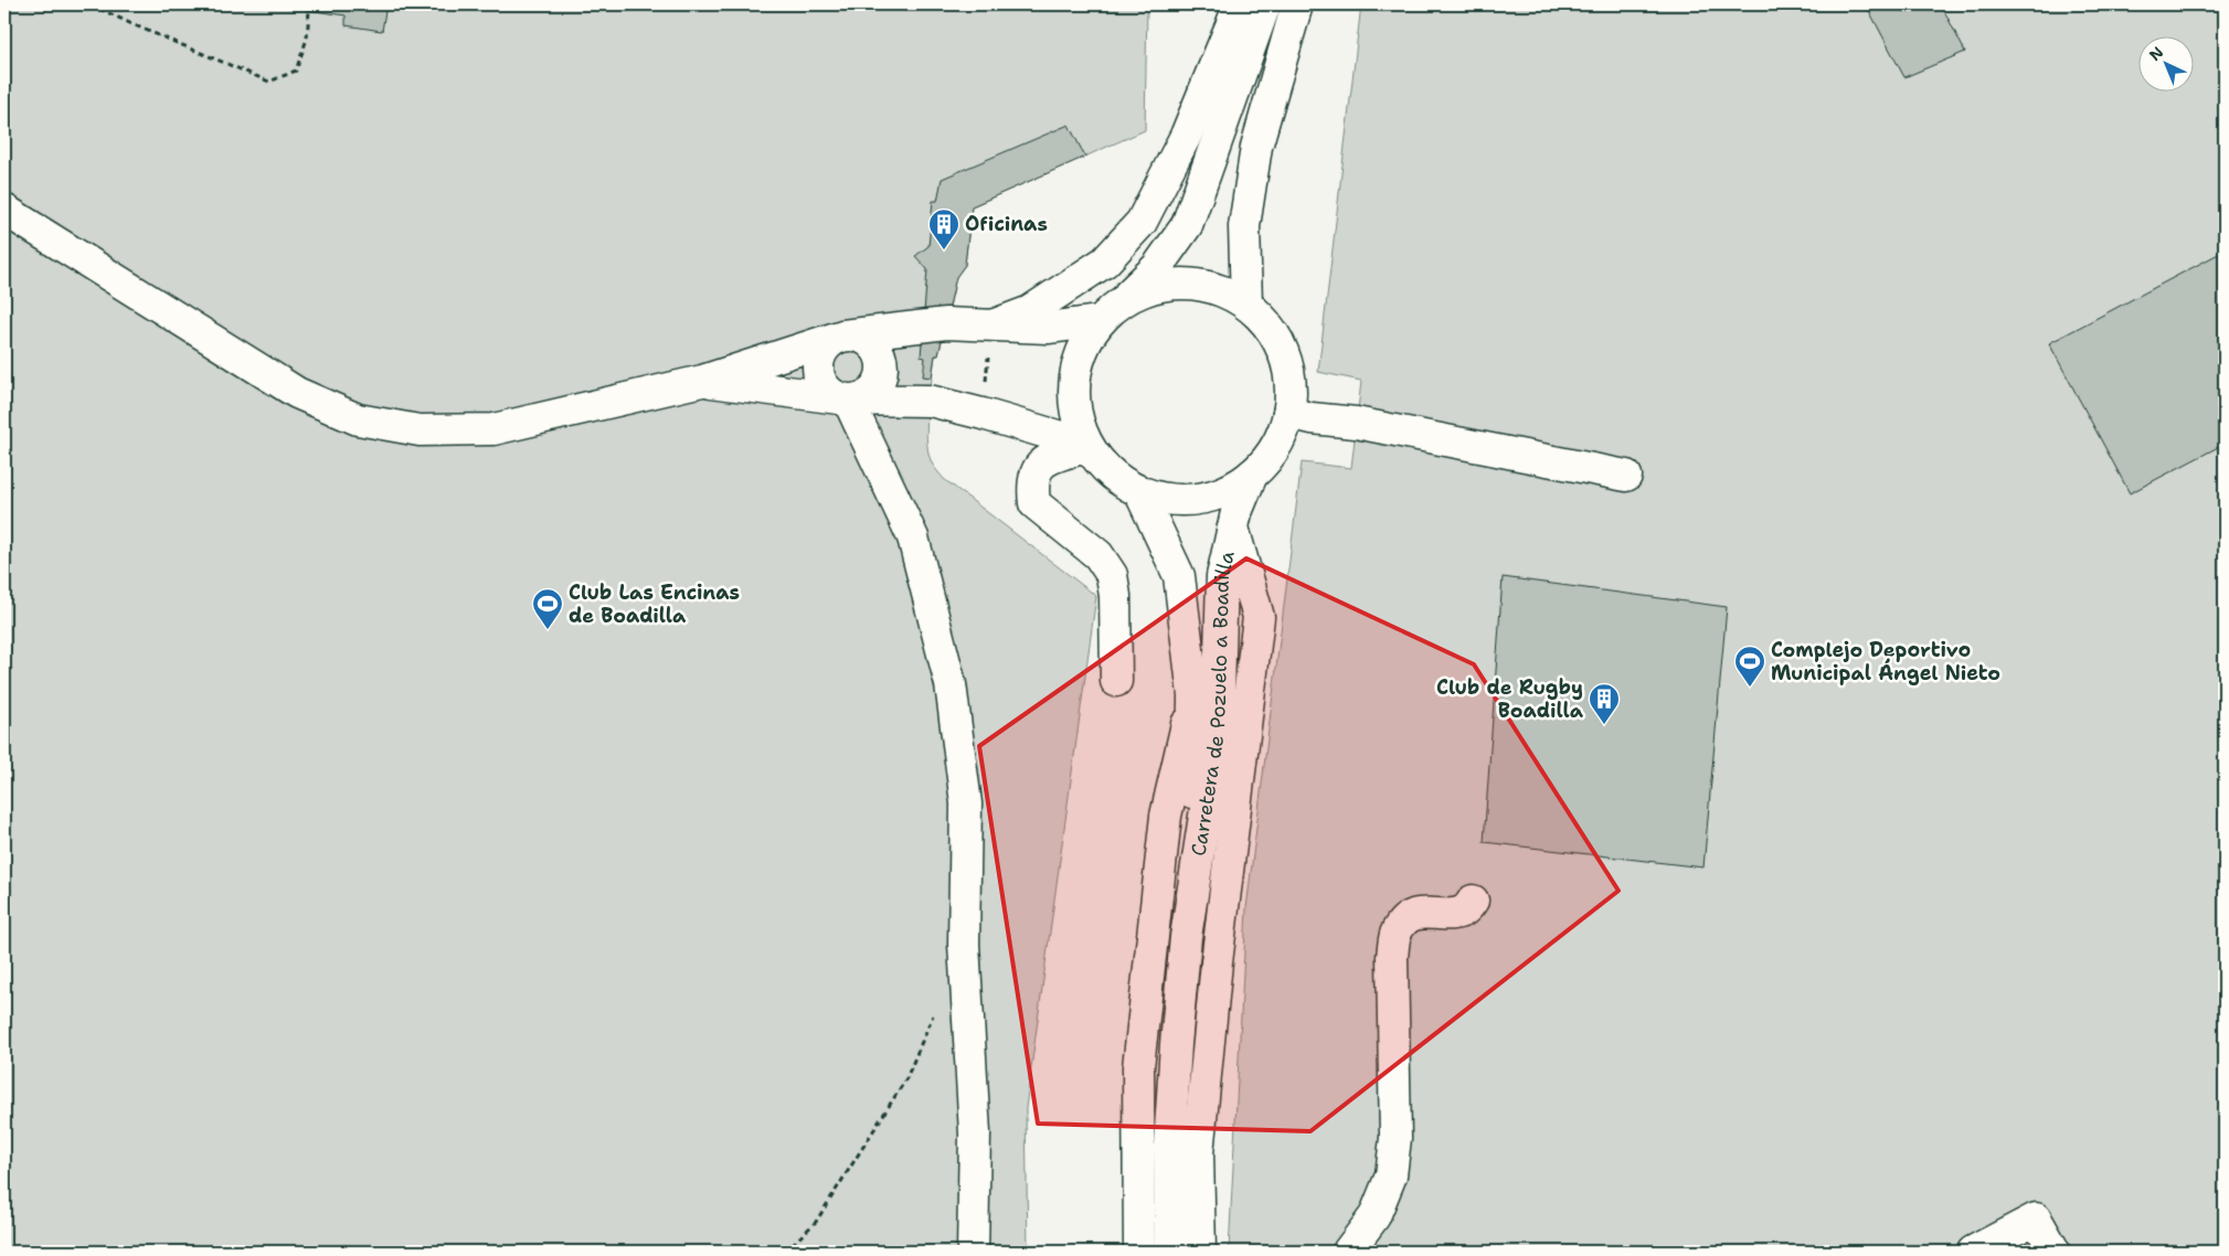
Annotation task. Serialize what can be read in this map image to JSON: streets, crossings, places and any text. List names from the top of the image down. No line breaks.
{"streets":{"main road":["Carretera de Pozuelo a Boadilla"]},"places":{"building":["Oficinas","Club de Rugby Boadilla"],"sports":["Club Las Encinas de Boadilla","Complejo Deportivo Municipal Ángel Nieto"]},"north":"top left"}
